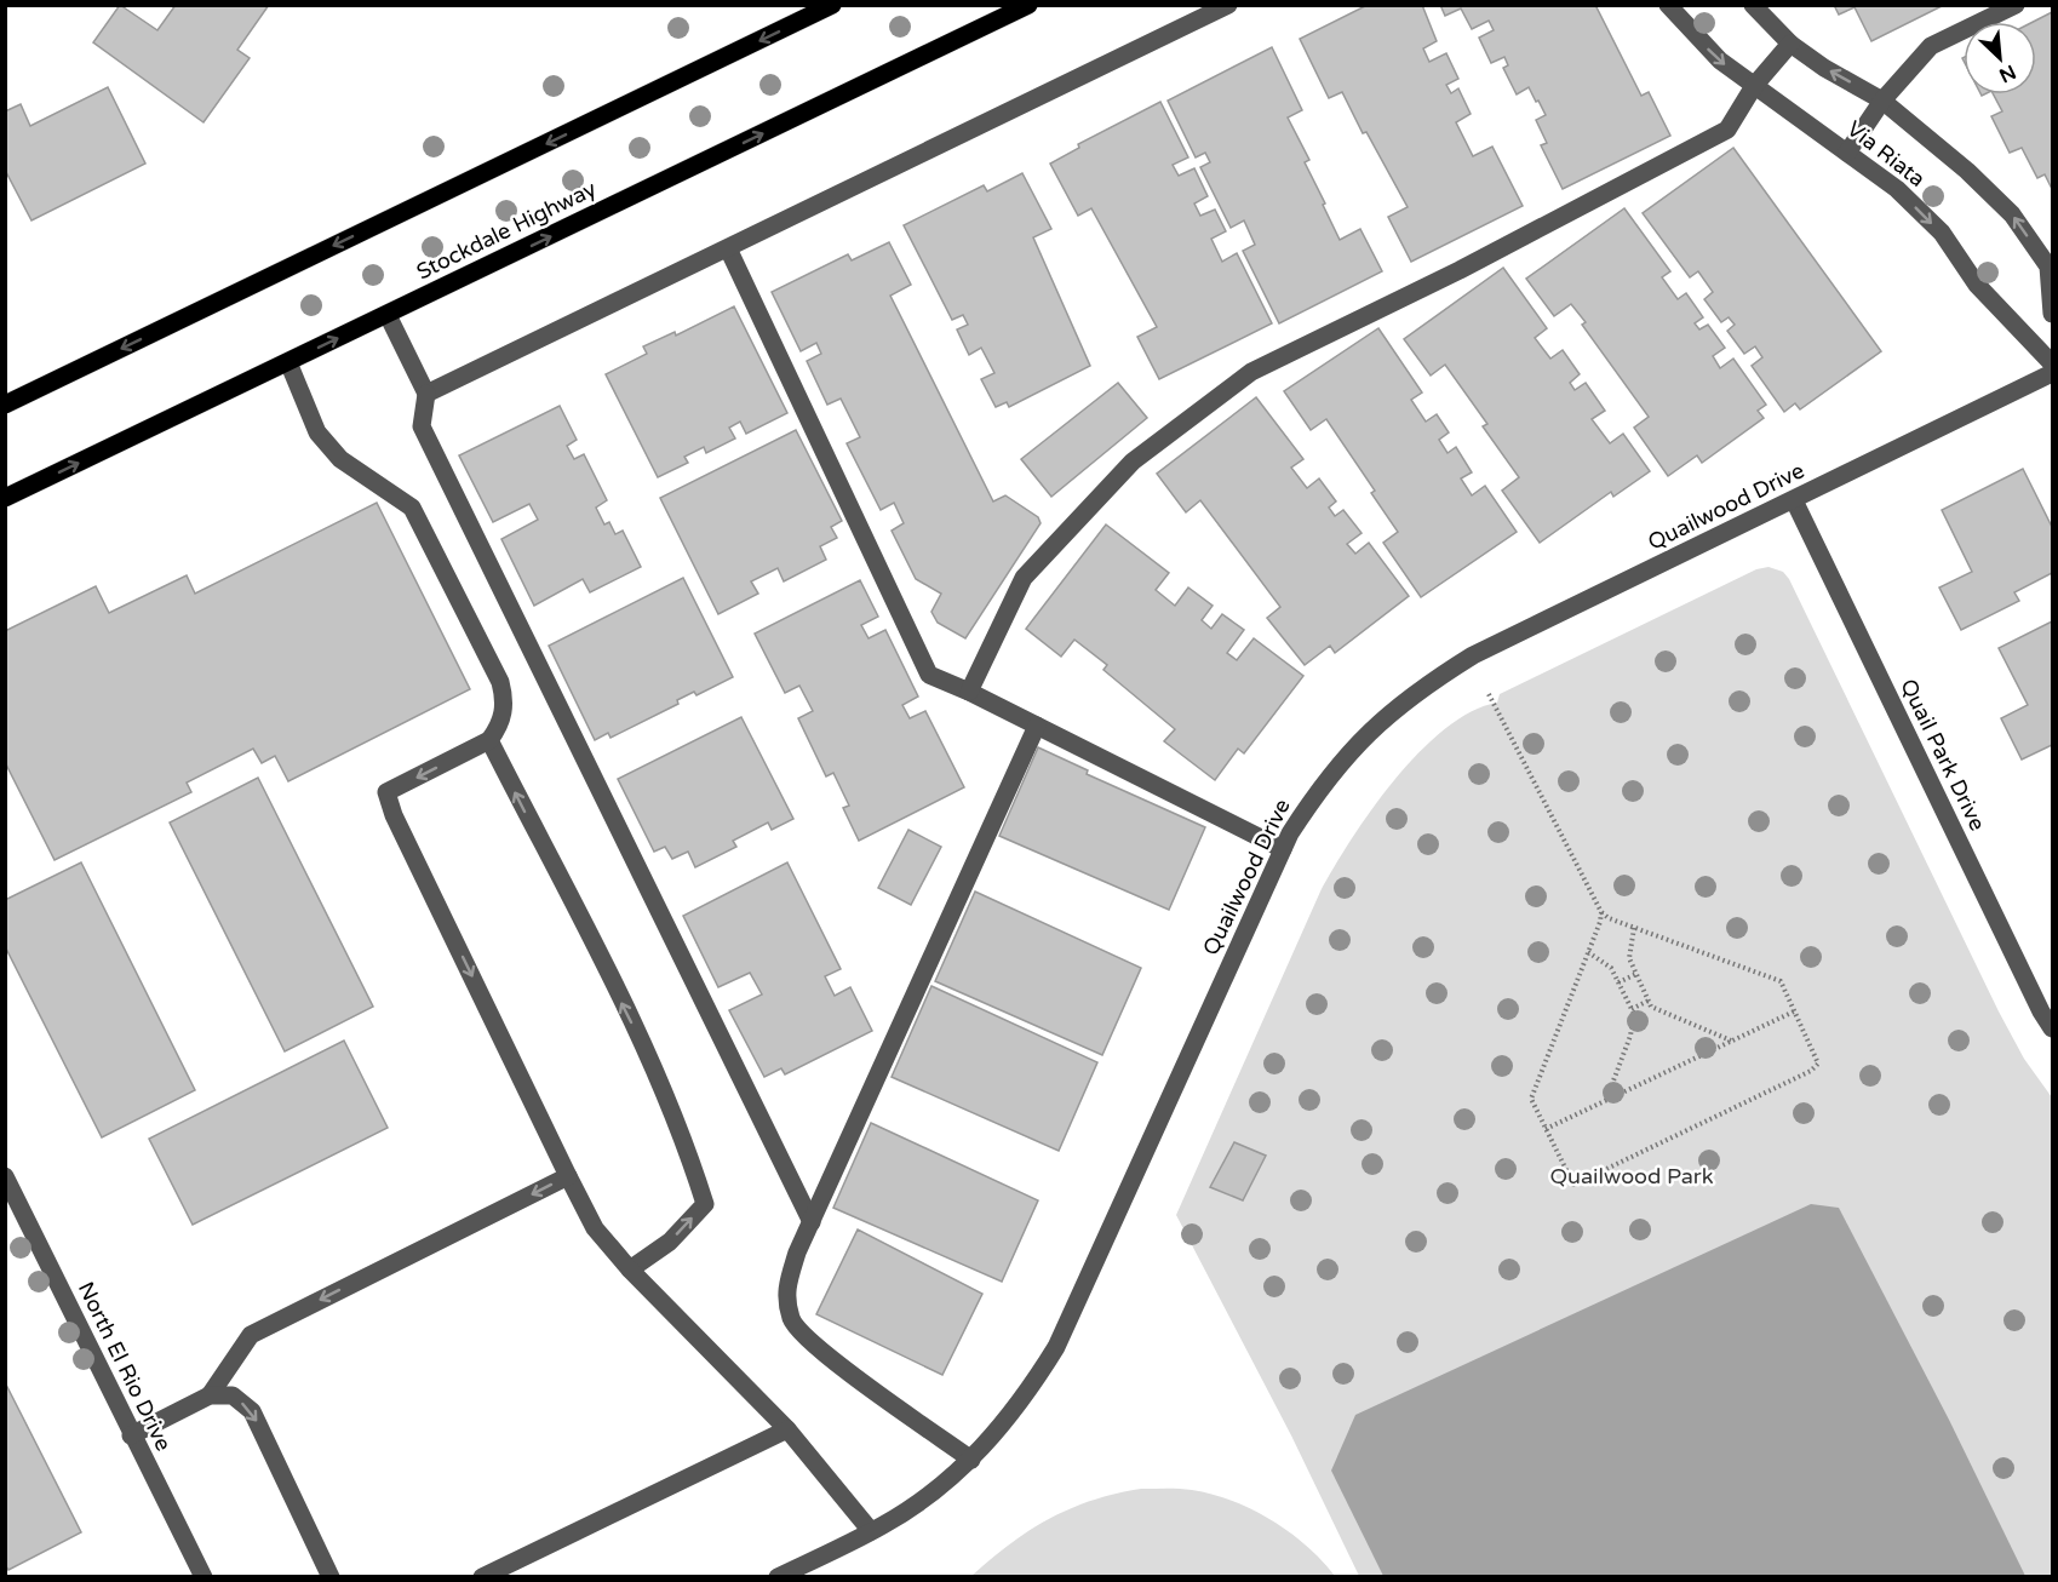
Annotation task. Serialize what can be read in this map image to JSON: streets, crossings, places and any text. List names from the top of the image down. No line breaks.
{"streets":{"main road":["Stockdale Highway"],"street":["Via Riata","Quailwood Drive","Quail Park Drive","North El Rio Drive"]},"crossings":[["Quailwood Drive","Quail Park Drive"]],"parks":["Quailwood Park"],"north":"bottom right"}
